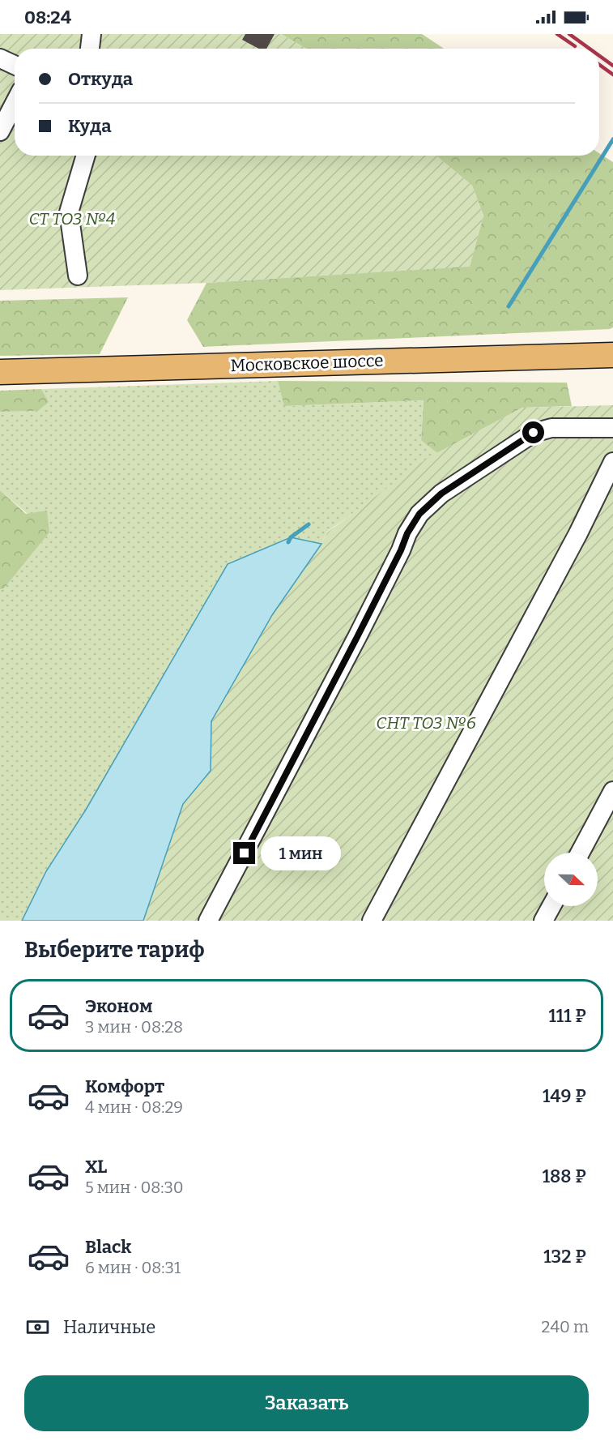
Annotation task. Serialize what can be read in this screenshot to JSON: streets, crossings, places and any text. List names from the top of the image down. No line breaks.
{"streets":{"main road":["Московское шоссе"]},"parks":["СТ ТОЗ №4","СНТ ТОЗ №6"],"north":"right","page":{"status":"08:24","banner":["Откуда","Куда"],"bubble":"1 мин","heading":"Выберите тариф","list":[{"name":"Эконом","note":"3 мин · 08:28","value":"111 ₽"},{"name":"Комфорт","note":"4 мин · 08:29","value":"149 ₽"},{"name":"XL","note":"5 мин · 08:30","value":"188 ₽"},{"name":"Black","note":"6 мин · 08:31","value":"132 ₽"}],"pay":["Наличные","240 m"],"buttons":"Заказать"}}
